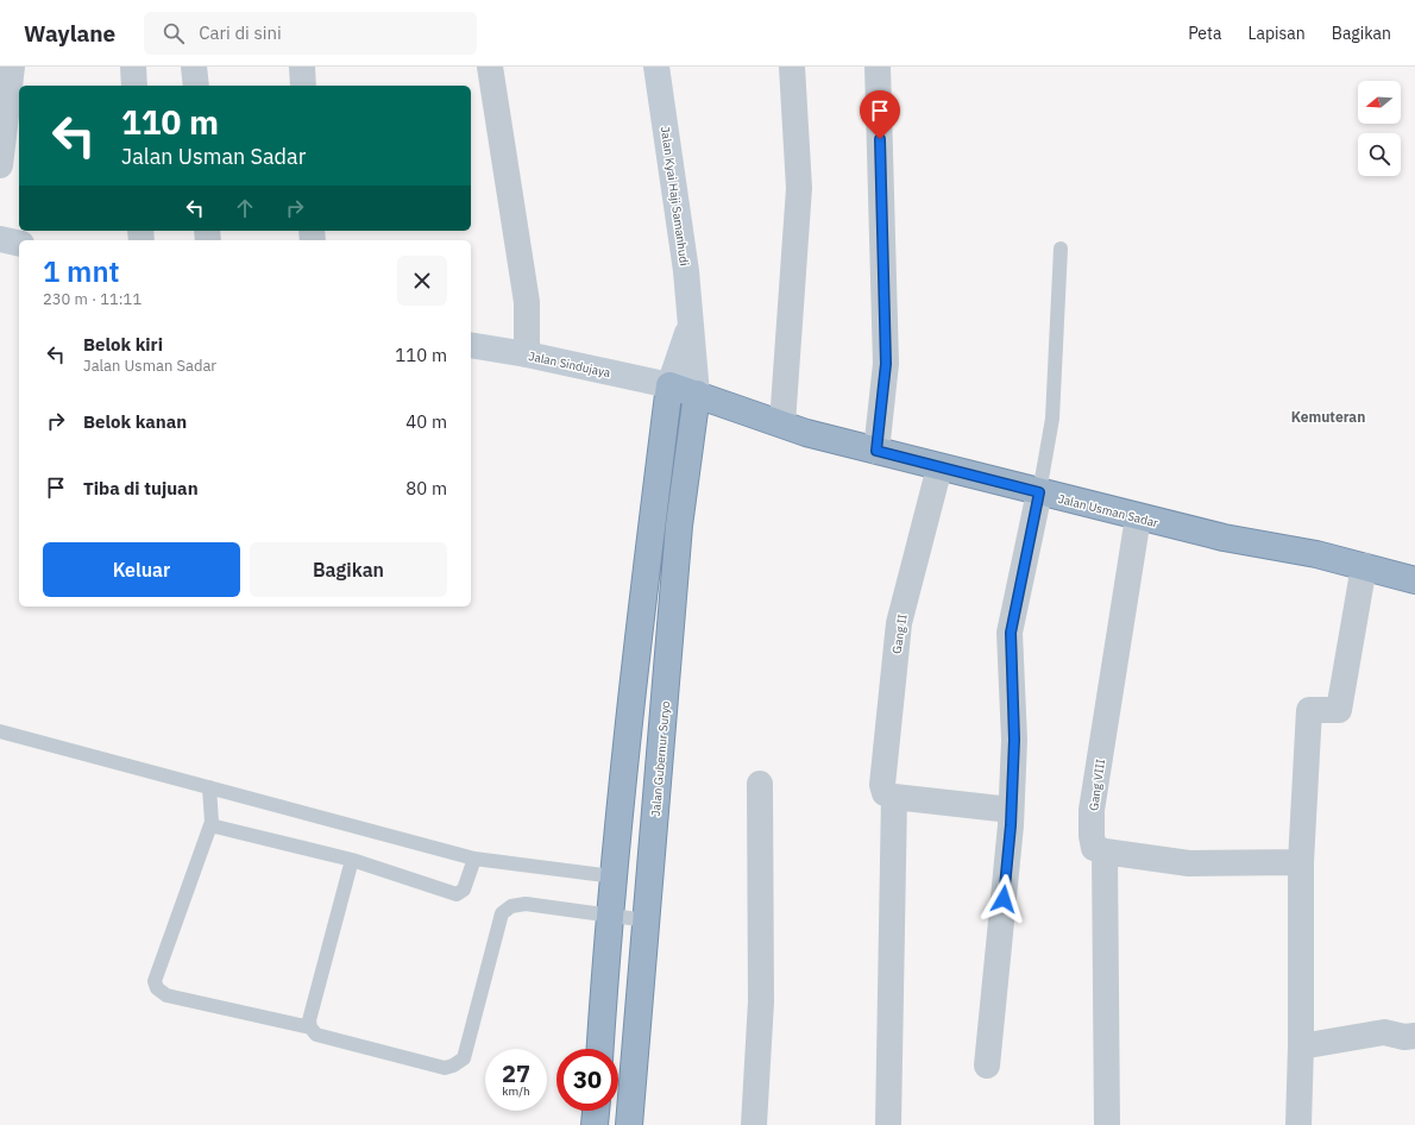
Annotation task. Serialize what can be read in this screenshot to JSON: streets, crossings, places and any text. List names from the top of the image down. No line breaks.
{"streets":{"highway":["Jalan Usman Sadar","Jalan Gubernur Suryo"],"main road":["Jalan Kyai Haji Samanhudi","Jalan Sindujaya"],"street":["Gang II","Gang VIII"]},"crossings":[["Jalan Kyai Haji Samanhudi","Jalan Sindujaya"],["Jalan Kyai Haji Samanhudi","Jalan Usman Sadar"],["Jalan Kyai Haji Samanhudi","Jalan Gubernur Suryo"],["Jalan Sindujaya","Jalan Usman Sadar"],["Jalan Usman Sadar","Gang II"],["Jalan Usman Sadar","Jalan Gubernur Suryo"],["Jalan Usman Sadar","Gang VIII"]],"districts":["Kemuteran"],"north":"left","page":{"header":"Waylane","search":"Cari di sini","nav":["Peta","Lapisan","Bagikan"],"turn":["110 m","Jalan Usman Sadar"],"heading":["1 mnt","230 m · 11:11"],"list":[{"name":"Belok kiri","note":"Jalan Usman Sadar","value":"110 m"},{"name":"Belok kanan","value":"40 m"},{"name":"Tiba di tujuan","value":"80 m"}],"buttons":["Keluar","Bagikan"],"speed":"27 km/h","limit":"30"}}
